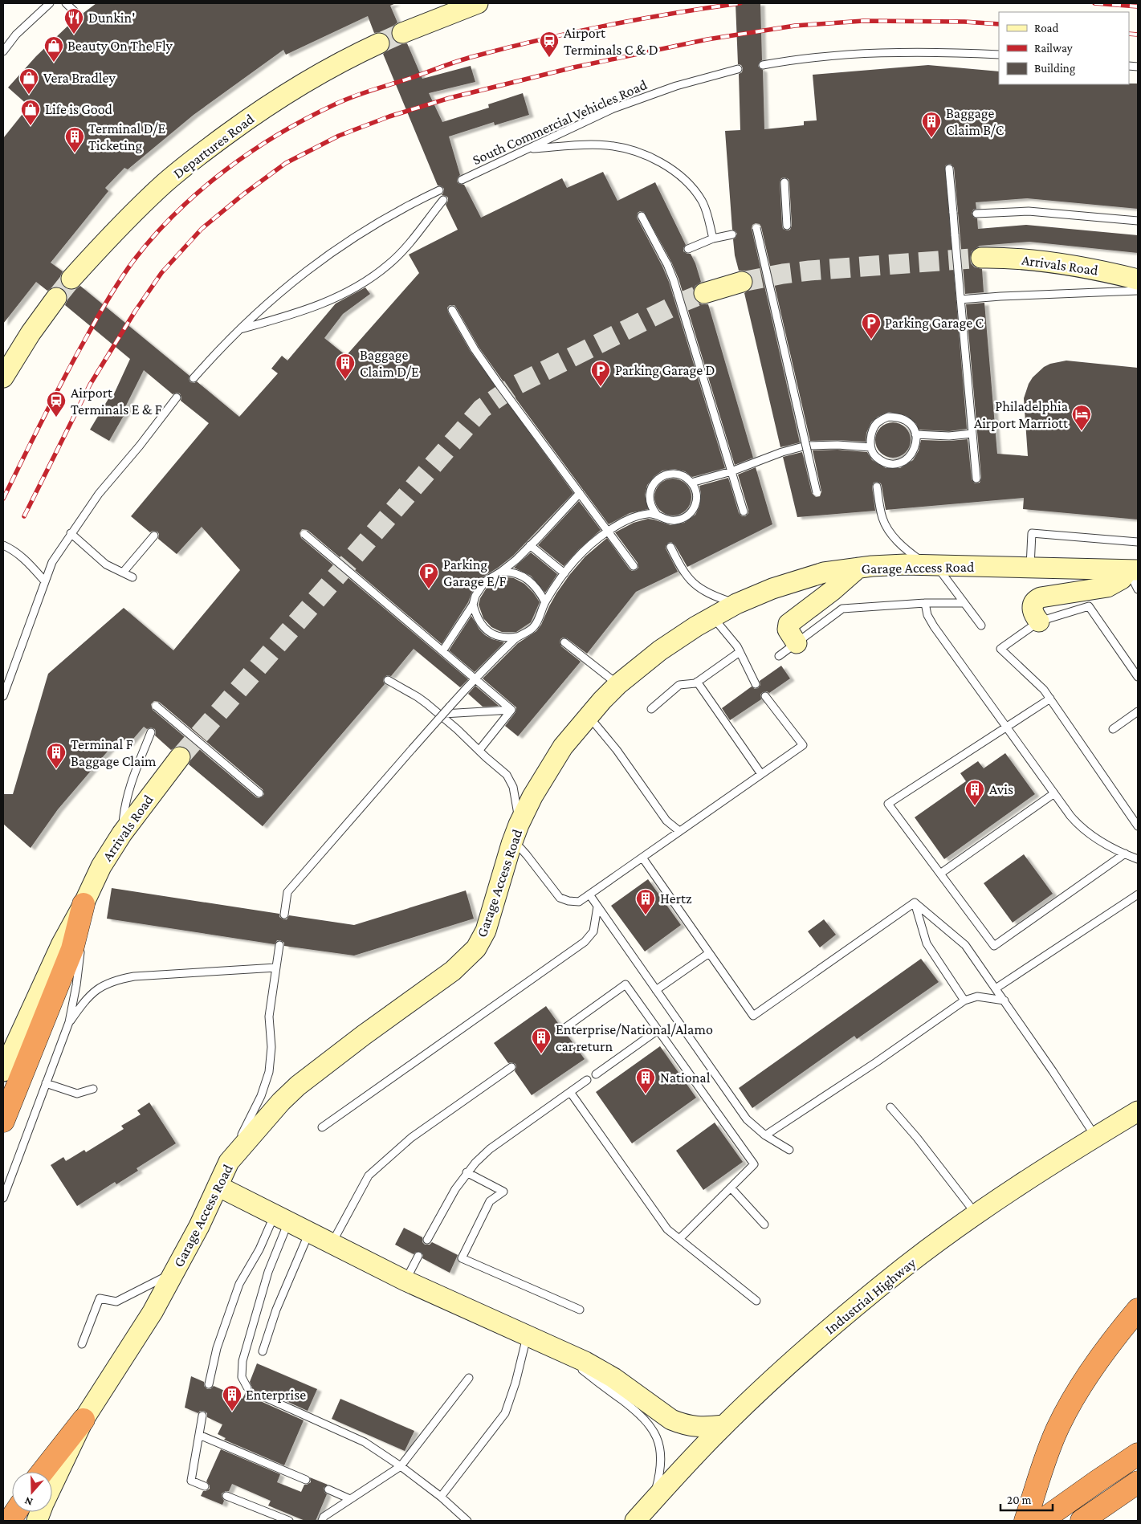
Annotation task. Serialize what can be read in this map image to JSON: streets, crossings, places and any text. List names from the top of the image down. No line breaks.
{"streets":{"street":["Departures Road","Arrivals Road","Garage Access Road","Industrial Highway"],"lane":["South Commercial Vehicles Road"]},"places":{"restaurant":["Dunkin'"],"station":["Airport Terminals C & D","Airport Terminals E & F"],"shop":["Beauty On The Fly","Vera Bradley","Life is Good"],"building":["Baggage Claim B/C","Terminal D/E Ticketing","Baggage Claim D/E","Terminal F Baggage Claim","Avis","Hertz","Enterprise/National/Alamo car return","National","Enterprise"],"parking":["Parking Garage C","Parking Garage D","Parking Garage E/F"],"hotel":["Philadelphia Airport Marriott"]},"legend":["Road","Railway","Building"],"scale_bar":"20 m","north":"bottom"}
